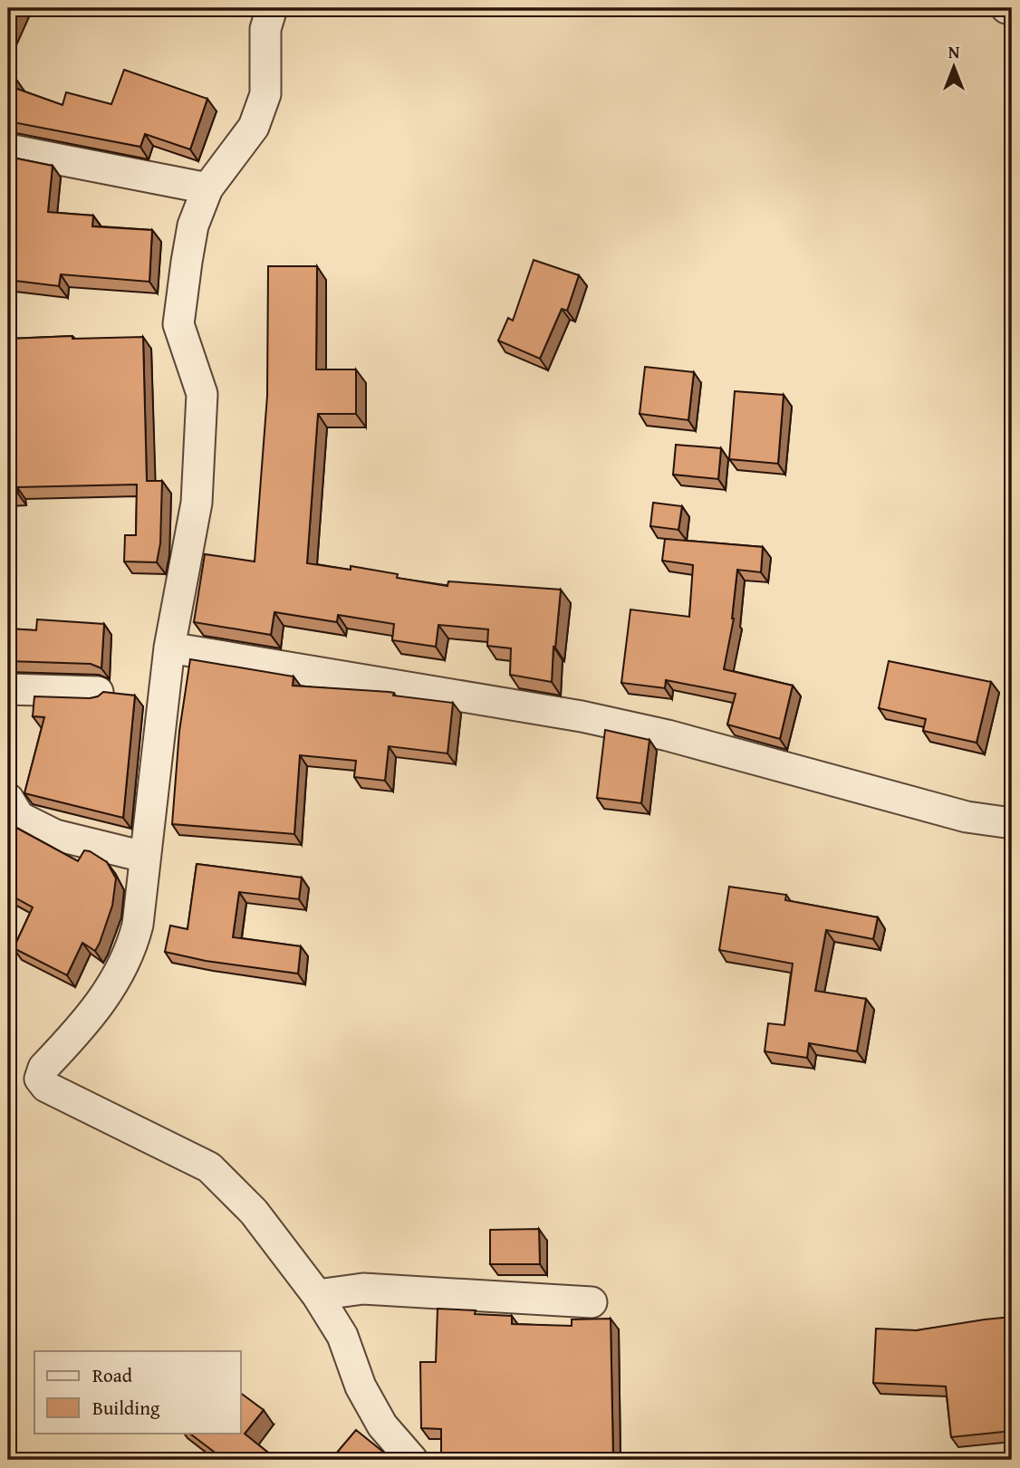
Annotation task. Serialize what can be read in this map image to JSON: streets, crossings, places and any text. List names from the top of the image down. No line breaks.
{"legend":["Road","Building"],"north":"top"}
